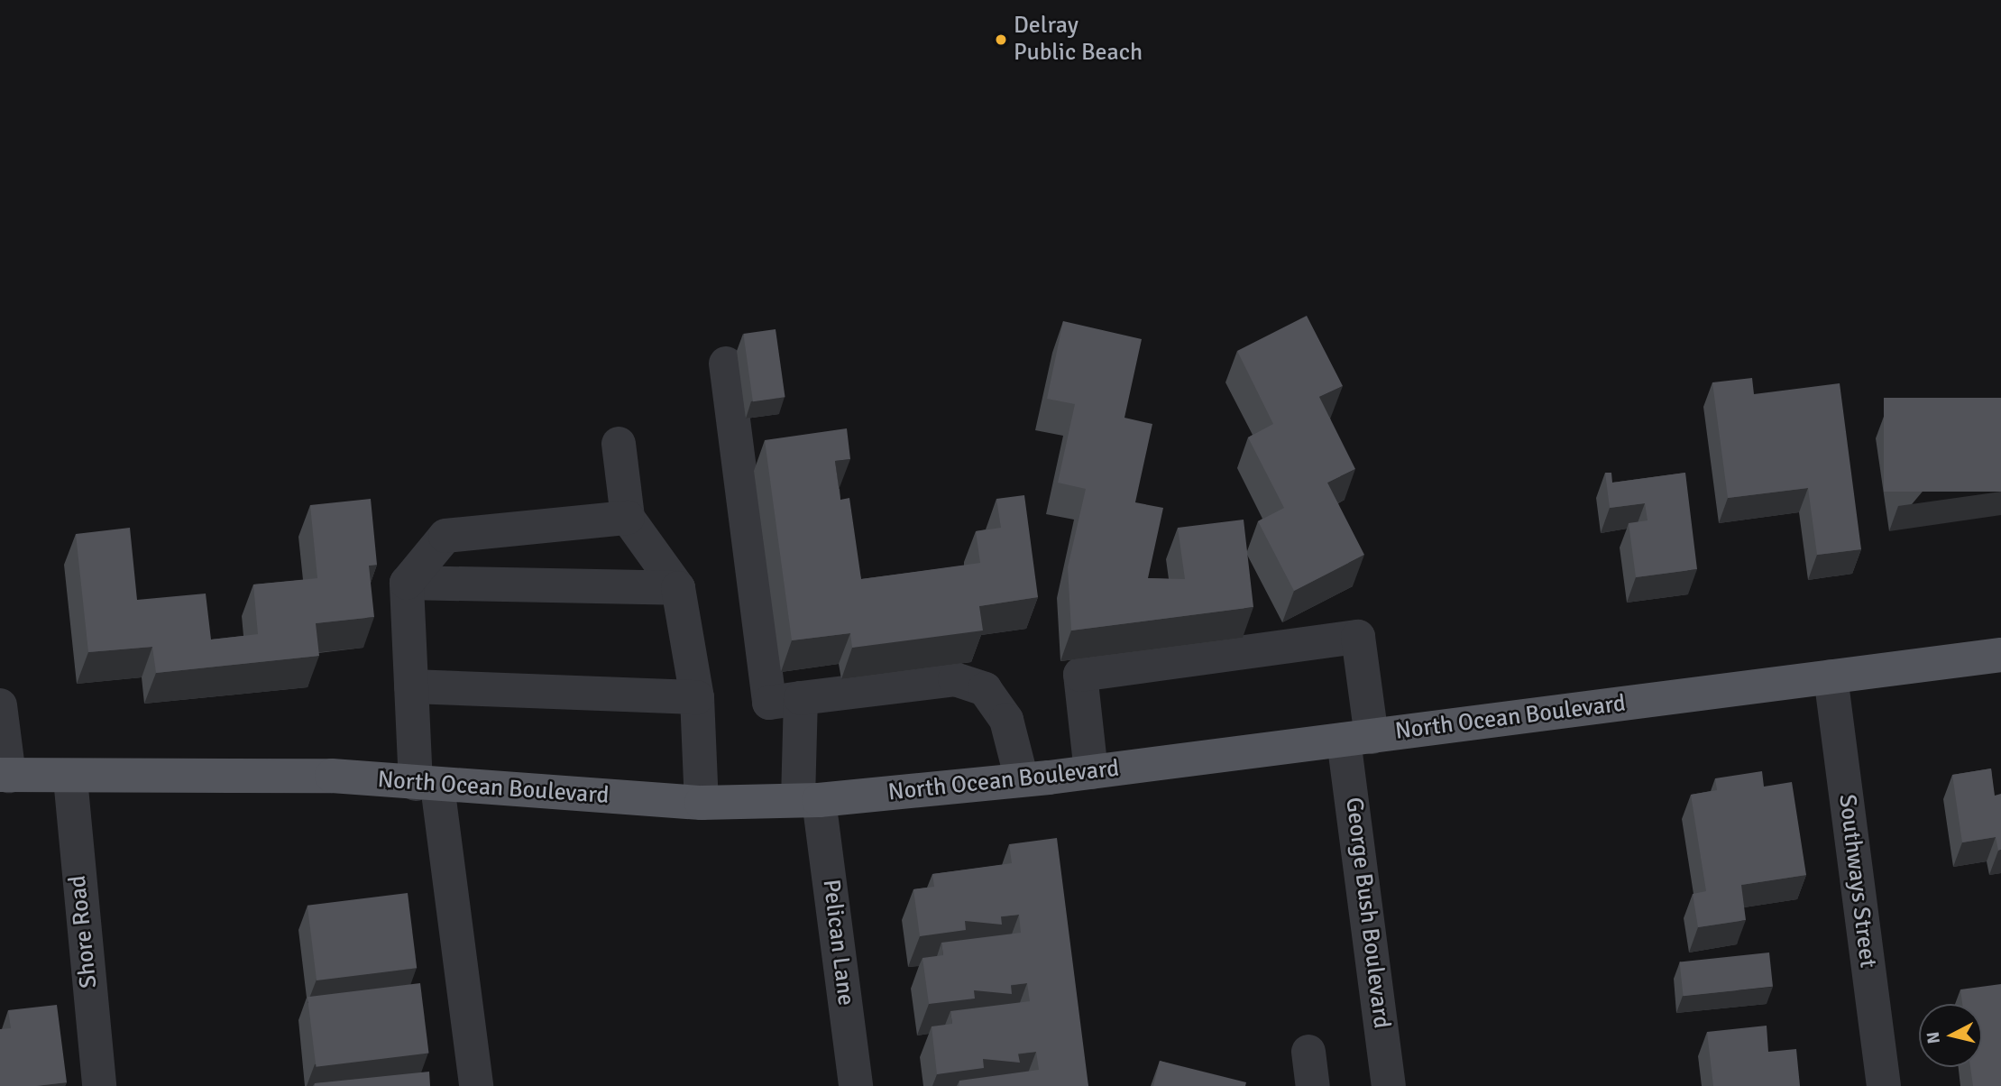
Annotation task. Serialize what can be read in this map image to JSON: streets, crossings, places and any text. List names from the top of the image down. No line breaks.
{"streets":{"main road":["North Ocean Boulevard"],"street":["Southways Street","George Bush Boulevard","Shore Road","Pelican Lane"]},"crossings":[["North Ocean Boulevard","Southways Street"],["North Ocean Boulevard","George Bush Boulevard"],["North Ocean Boulevard","Shore Road"],["North Ocean Boulevard","Pelican Lane"]],"places":["Delray Public Beach"],"north":"left"}
